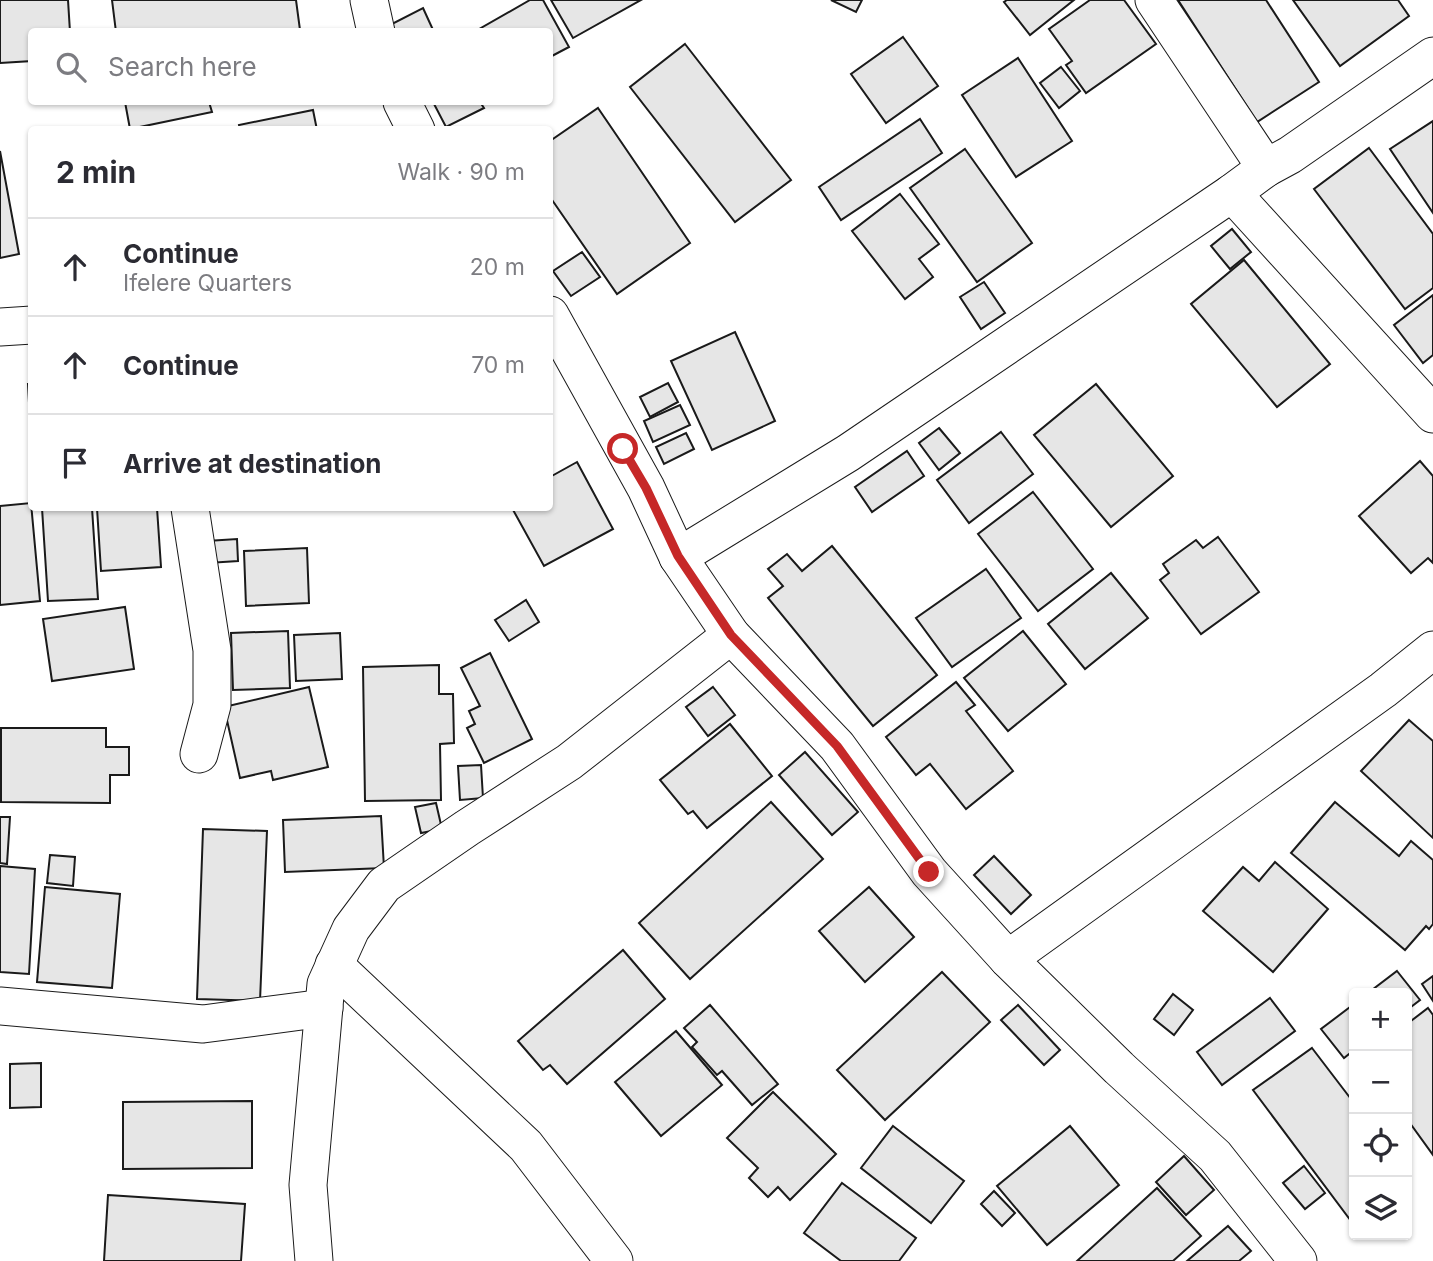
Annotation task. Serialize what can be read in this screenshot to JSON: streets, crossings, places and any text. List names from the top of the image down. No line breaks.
{"page":{"search":"Search here","heading":["2 min","Walk · 90 m"],"list":[["Continue","Ifelere Quarters","20 m"],["Continue","70 m"],"Arrive at destination"],"map_buttons":["+","−"]}}
